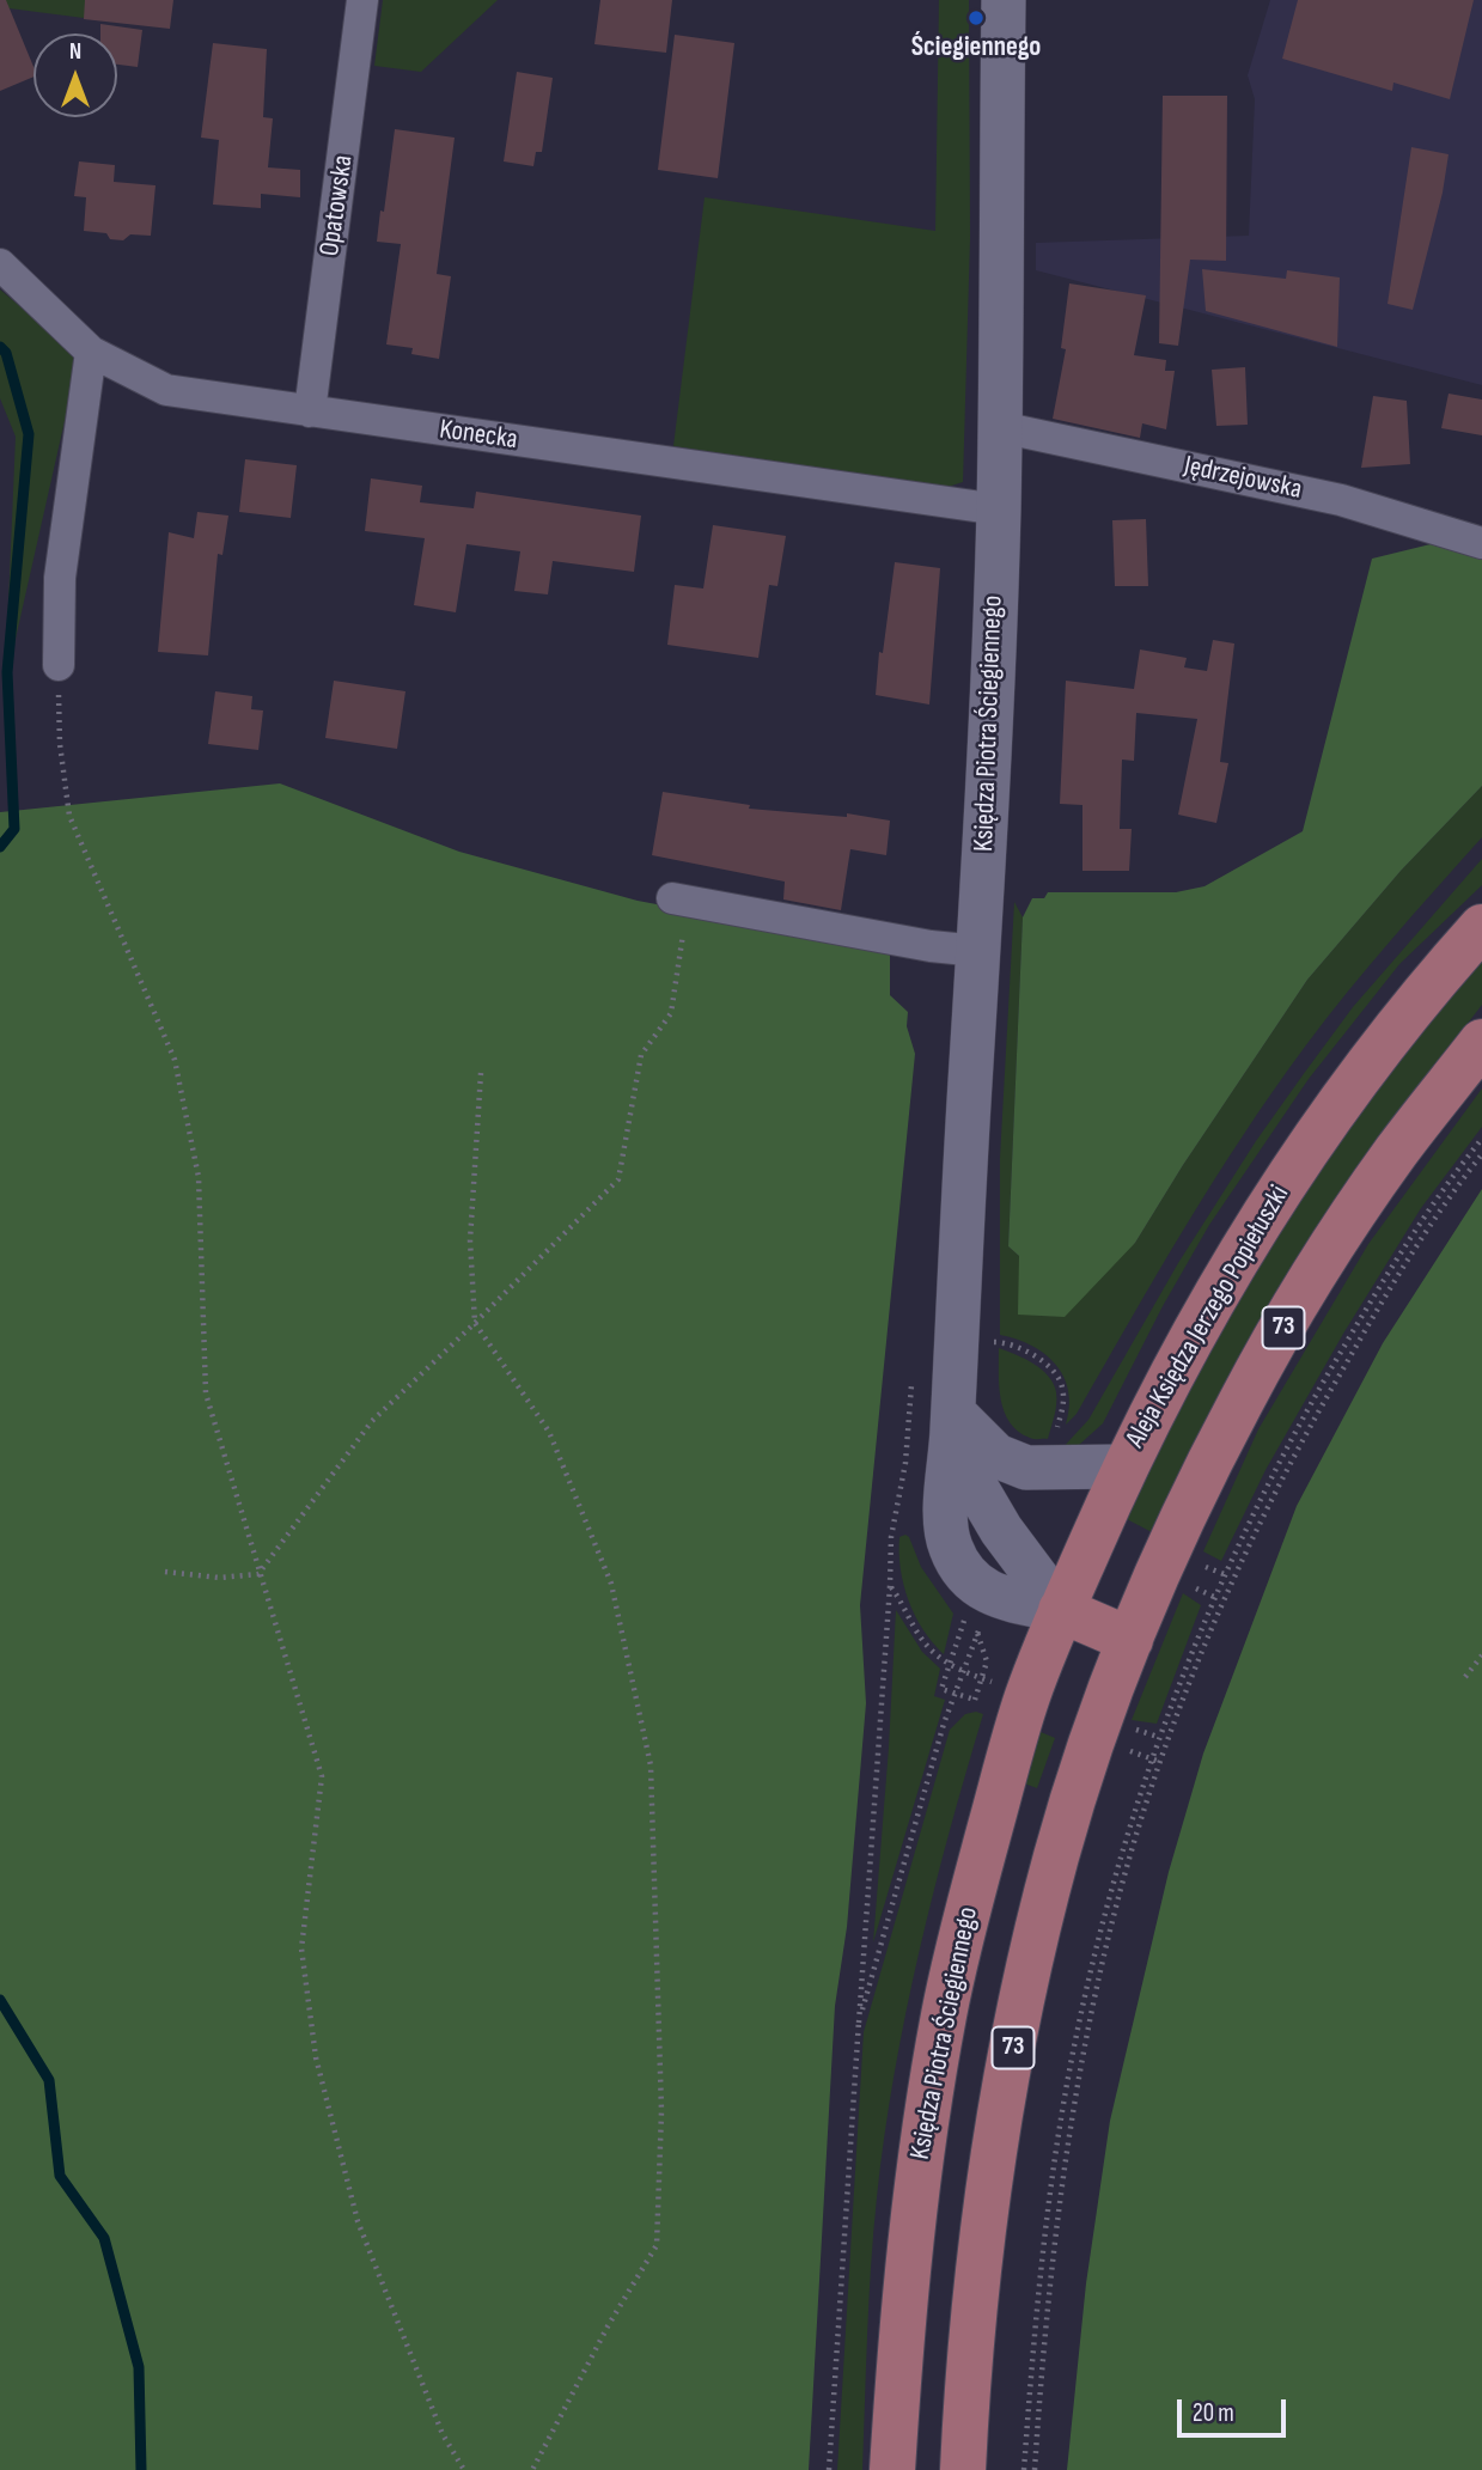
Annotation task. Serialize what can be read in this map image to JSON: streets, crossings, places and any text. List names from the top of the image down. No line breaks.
{"streets":{"main road":["Księdza Piotra Ściegiennego","Aleja Księdza Jerzego Popiełuszki","73"],"street":["Opatowska","Konecka","Jędrzejowska"]},"crossings":[["Opatowska","Konecka"],["Konecka","Księdza Piotra Ściegiennego"],["Jędrzejowska","Księdza Piotra Ściegiennego"],["Księdza Piotra Ściegiennego","Aleja Księdza Jerzego Popiełuszki"]],"places":["Ściegiennego"],"scale_bar":"20 m","north":"top"}
